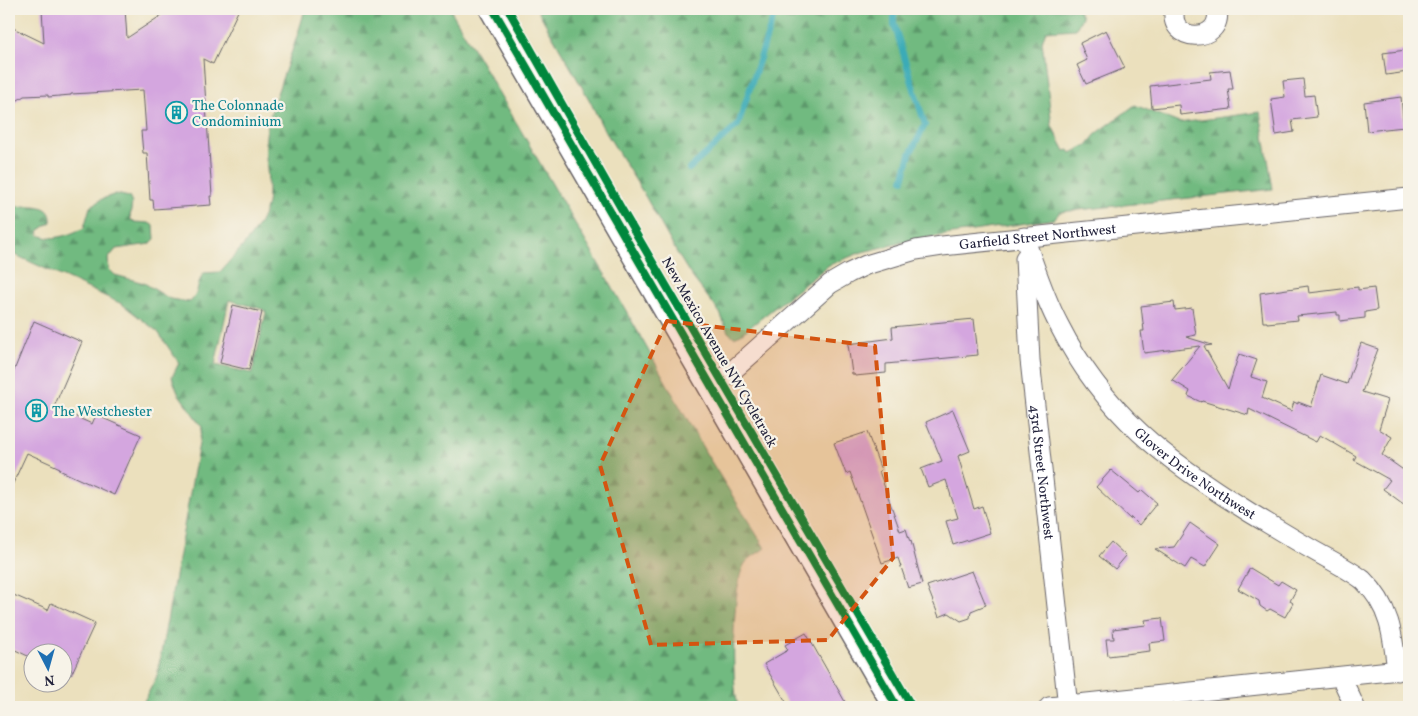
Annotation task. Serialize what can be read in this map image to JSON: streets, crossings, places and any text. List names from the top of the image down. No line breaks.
{"streets":{"street":["Garfield Street Northwest","43rd Street Northwest","Glover Drive Northwest"],"cycle path":["New Mexico Avenue NW Cycletrack"]},"crossings":[["Garfield Street Northwest","43rd Street Northwest"],["Garfield Street Northwest","Glover Drive Northwest"],["43rd Street Northwest","Glover Drive Northwest"]],"places":{"building":["The Colonnade Condominium","The Westchester"]},"north":"bottom"}
